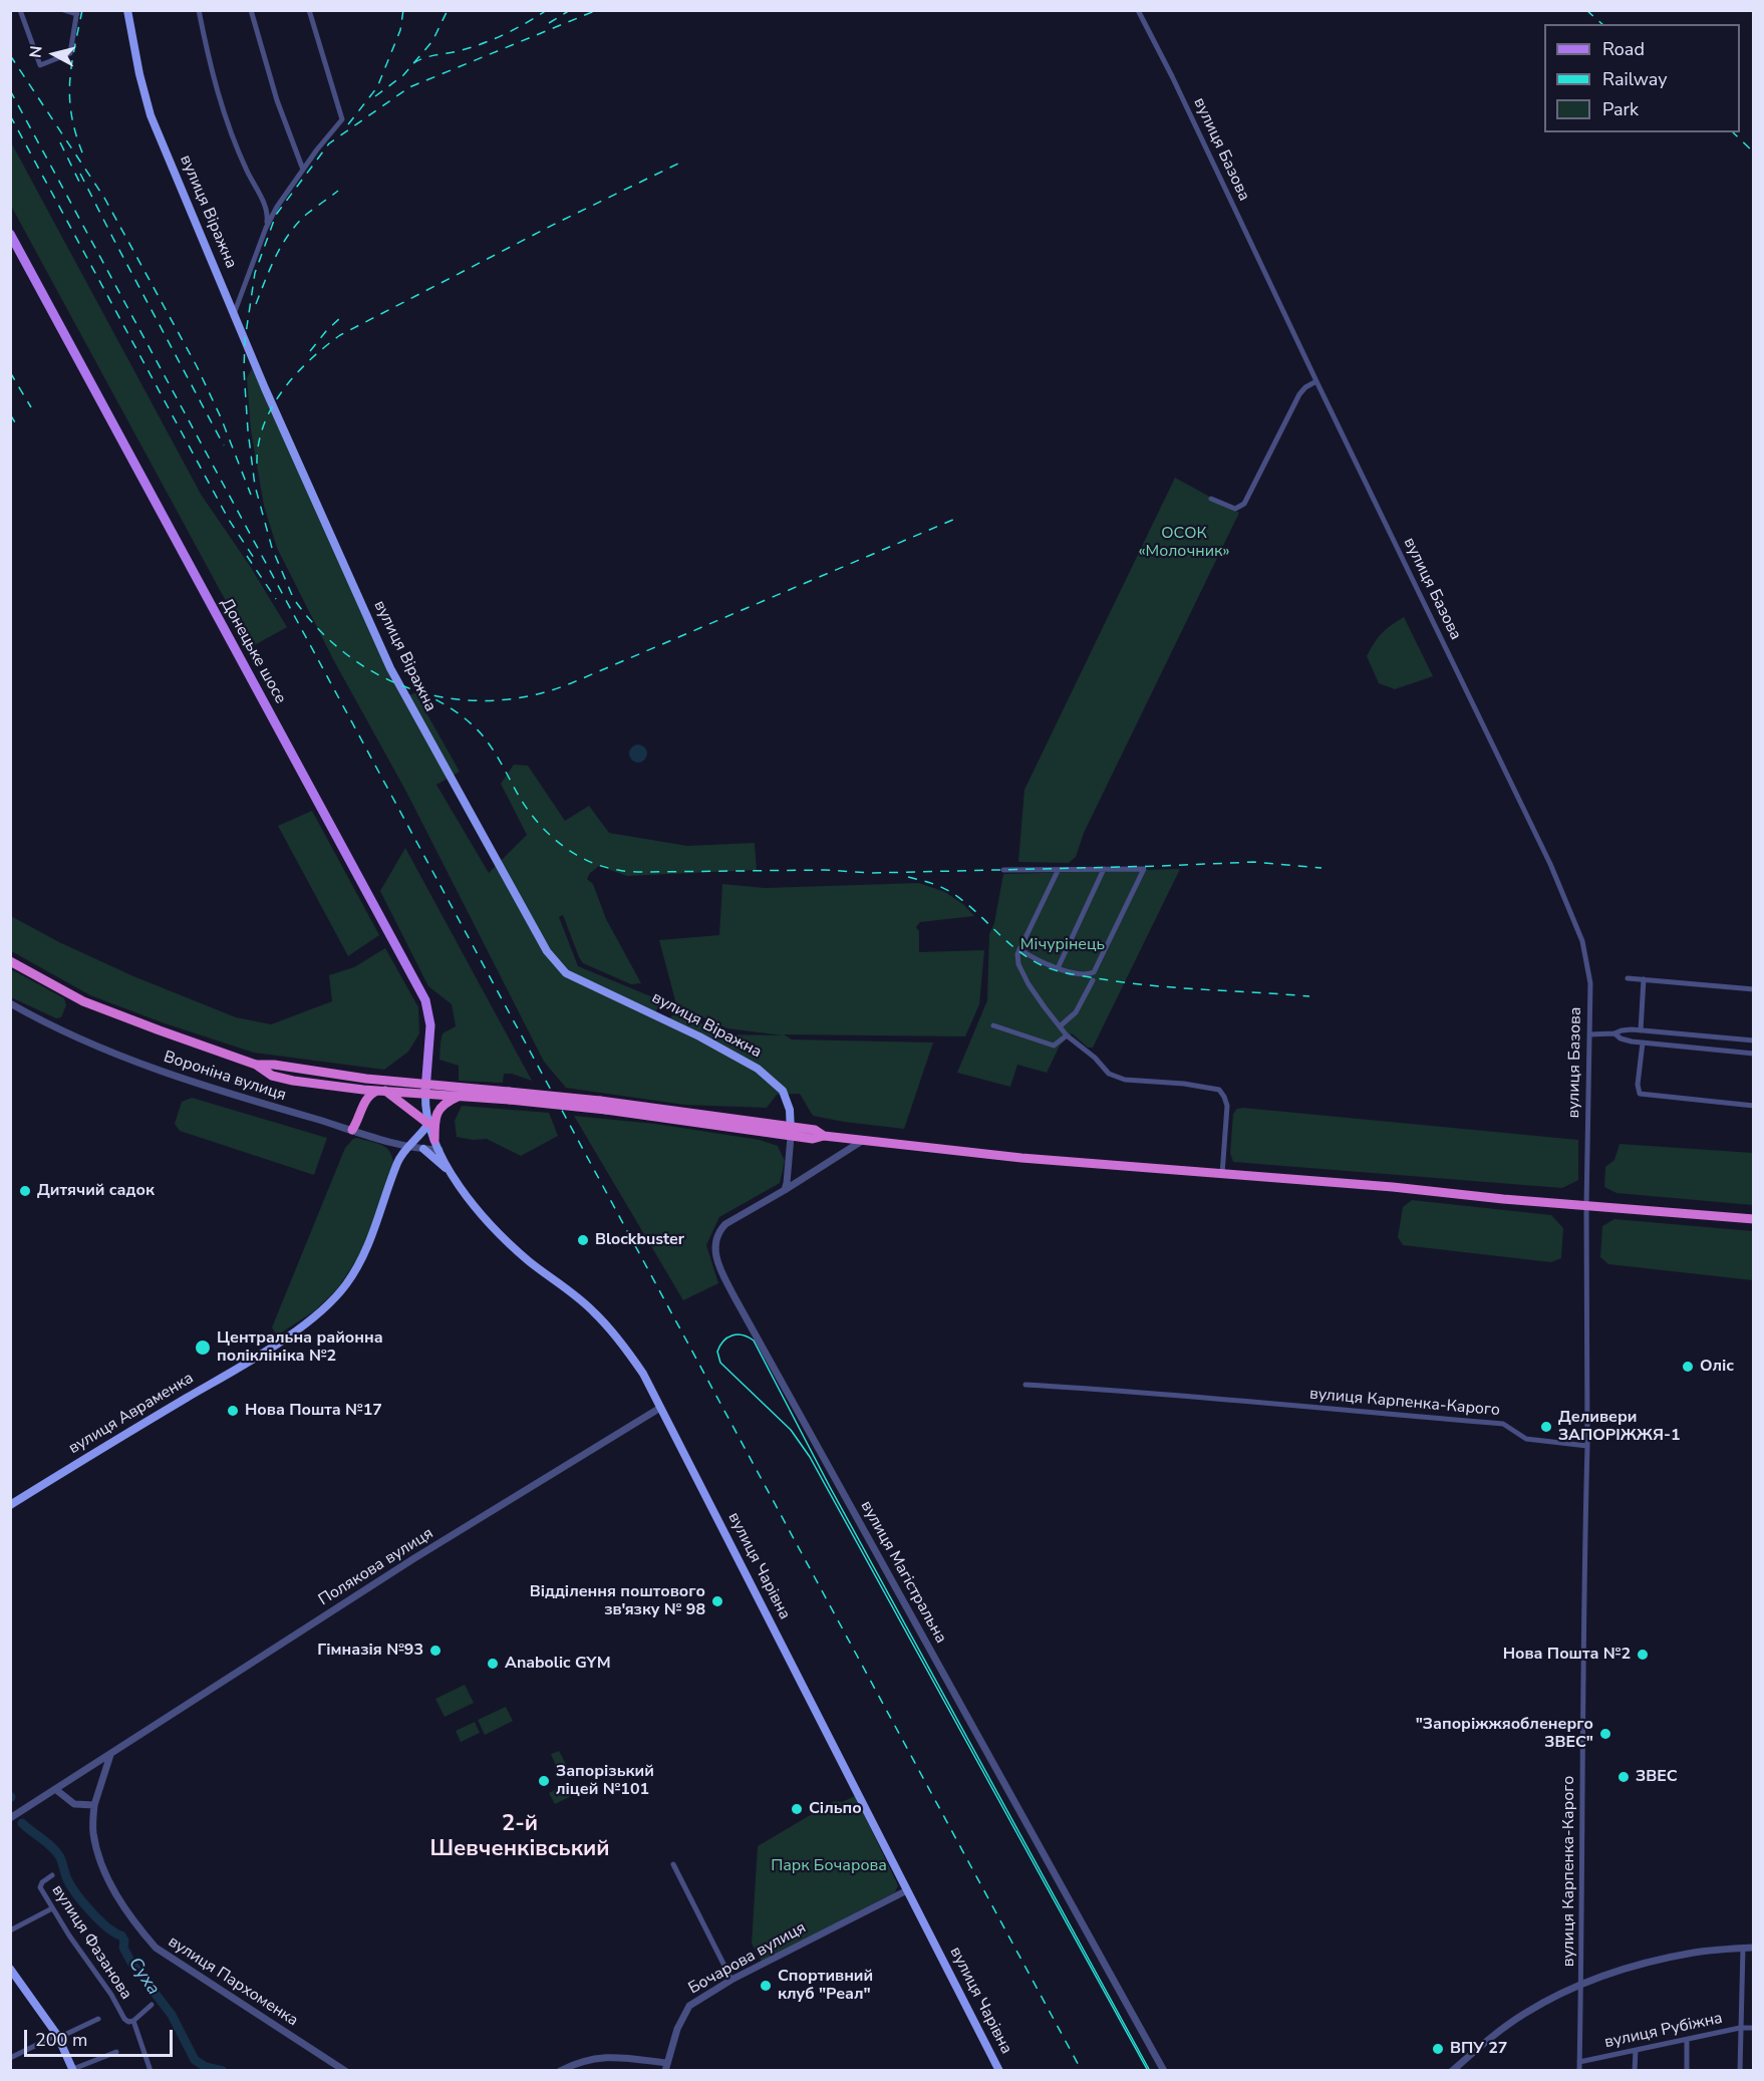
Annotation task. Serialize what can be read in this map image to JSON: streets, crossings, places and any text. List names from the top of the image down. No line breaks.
{"streets":{"main road":["вулиця Віражна","Донецьке шосе","вулиця Авраменка","вулиця Чарівна"],"street":["вулиця Базова","Вороніна вулиця","вулиця Карпенка-Карого","Полякова вулиця","вулиця Магістральна","вулиця Фазанова","Бочарова вулиця","вулиця Пархоменка","вулиця Рубіжна"]},"crossings":[["вулиця Віражна","вулиця Магістральна"],["Донецьке шосе","вулиця Чарівна"],["Вороніна вулиця","вулиця Авраменка"],["Вороніна вулиця","вулиця Чарівна"],["вулиця Карпенка-Карого","вулиця Рубіжна"],["вулиця Авраменка","вулиця Чарівна"],["вулиця Чарівна","Полякова вулиця"],["вулиця Чарівна","Бочарова вулиця"]],"districts":["2-й Шевченківський"],"water":["Суха"],"parks":["ОСОК «Молочник»","Мічурінець","Парк Бочарова"],"places":["Дитячий садок","Blockbuster","Центральна районна поліклініка №2","Оліс","Нова Пошта №17","Деливери ЗАПОРІЖЖЯ-1","Відділення поштового зв'язку № 98","Гімназія №93","Нова Пошта №2","Anabolic GYM","\"Запоріжжяобленерго ЗВЕС\"","ЗВЕС","Запорізький ліцей №101","Сільпо","Спортивний клуб \"Реал\"","ВПУ 27"],"legend":["Road","Railway","Park"],"scale_bar":"200 m","north":"left"}
